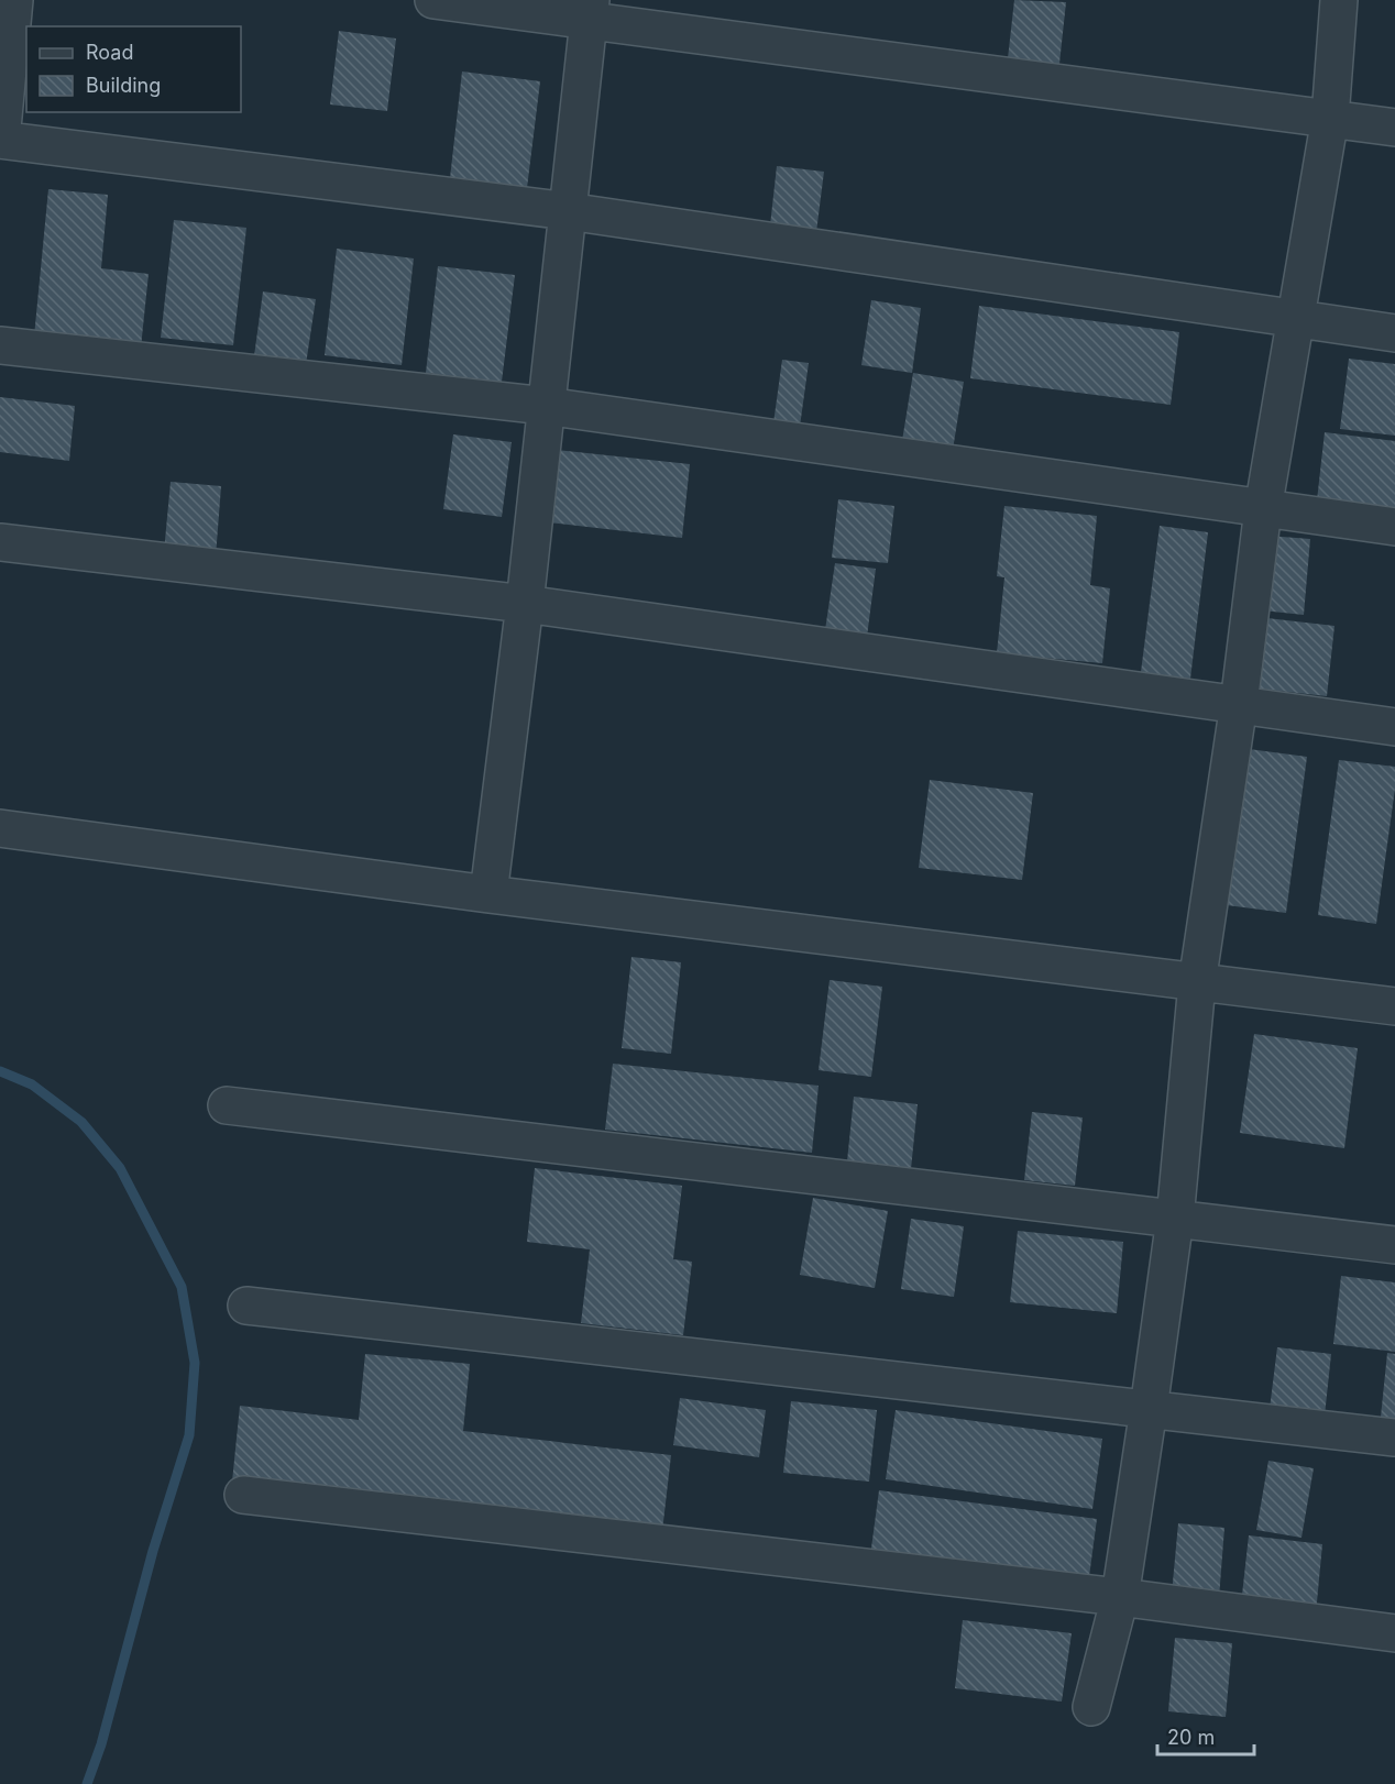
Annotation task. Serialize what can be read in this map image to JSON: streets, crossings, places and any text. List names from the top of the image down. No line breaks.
{"legend":["Road","Building"],"scale_bar":"20 m"}
